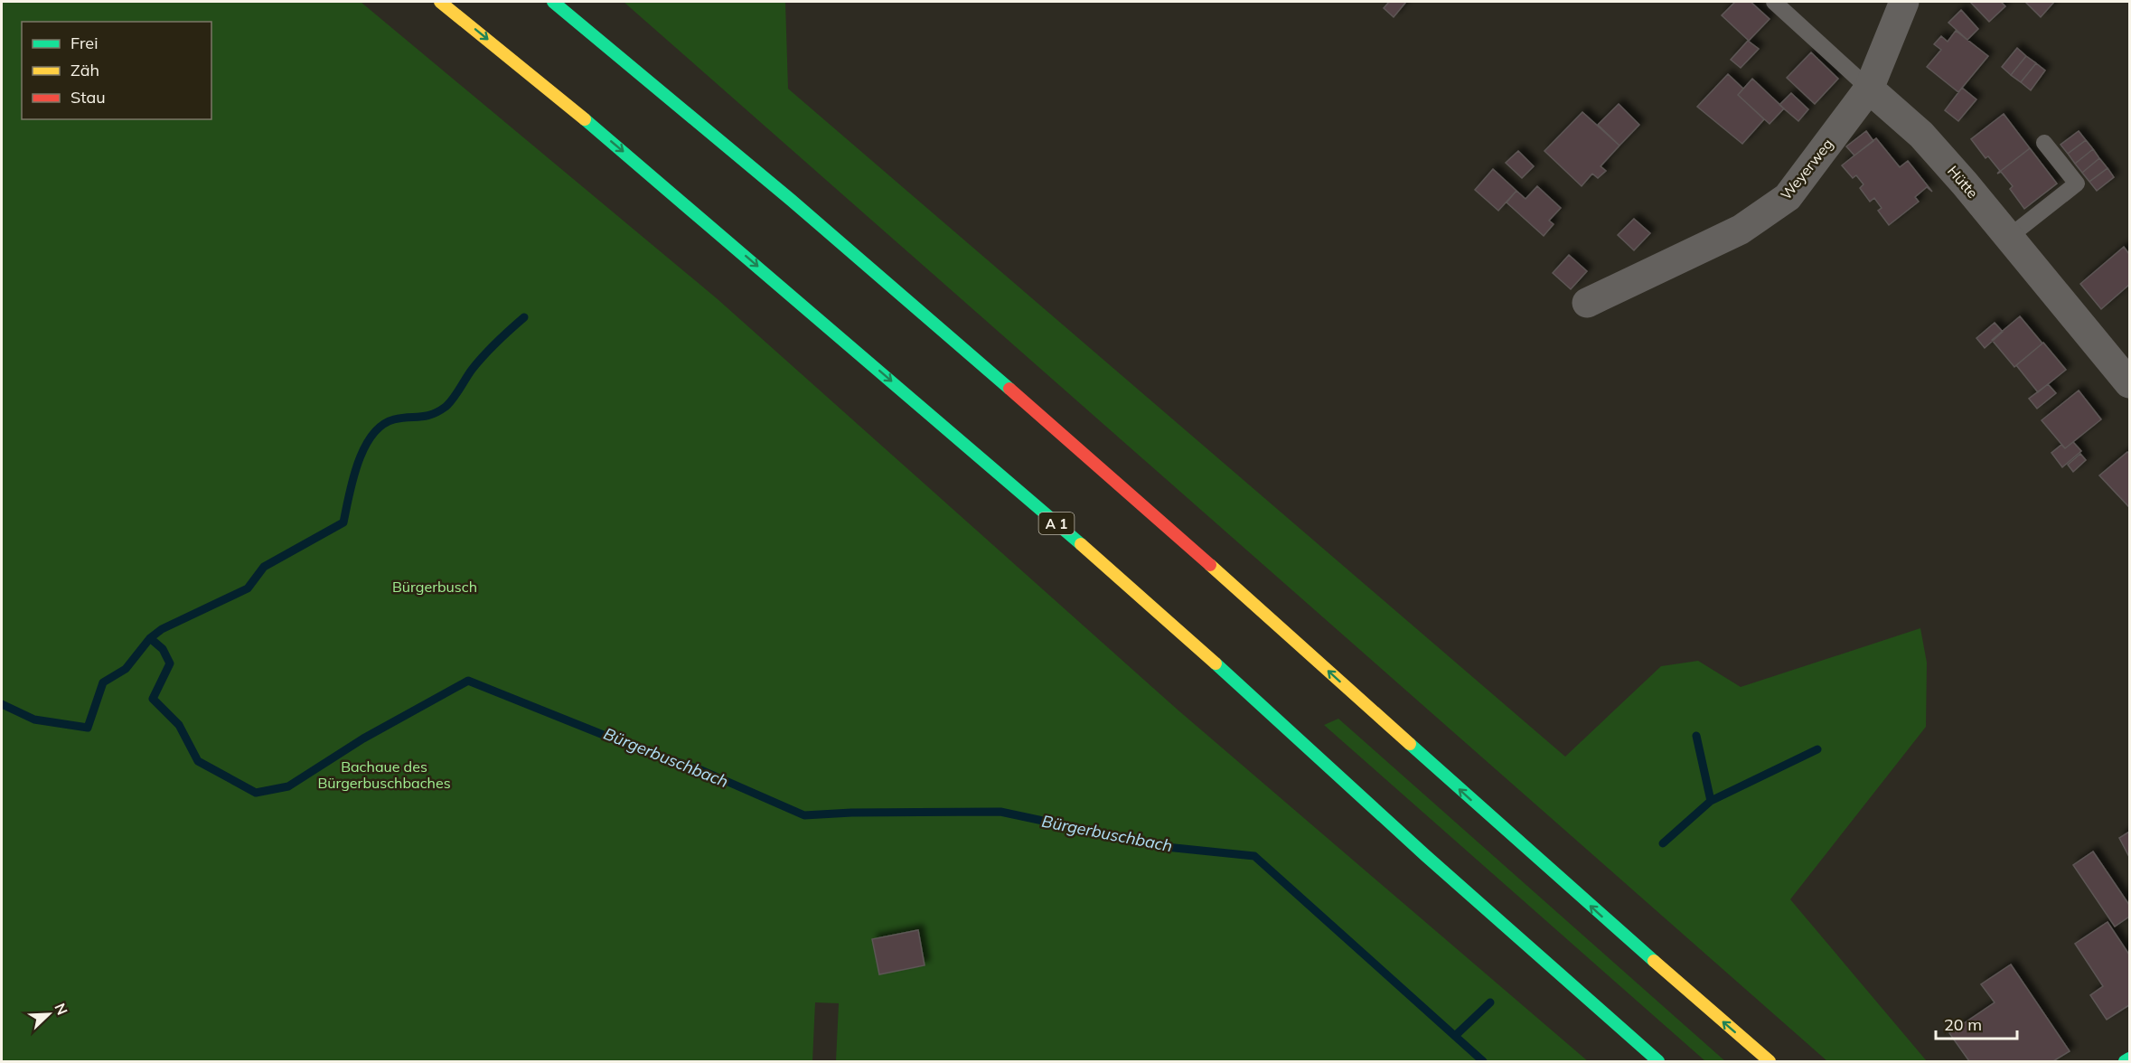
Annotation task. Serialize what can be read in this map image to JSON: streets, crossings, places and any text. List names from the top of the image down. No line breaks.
{"streets":{"main road":["A 1"],"street":["Weyerweg","Hütte"]},"crossings":[["Weyerweg","Hütte"]],"water":["Bürgerbuschbach"],"parks":["Bürgerbusch","Bachaue des Bürgerbuschbaches"],"legend":["Frei","Zäh","Stau"],"scale_bar":"20 m","north":"top right"}
